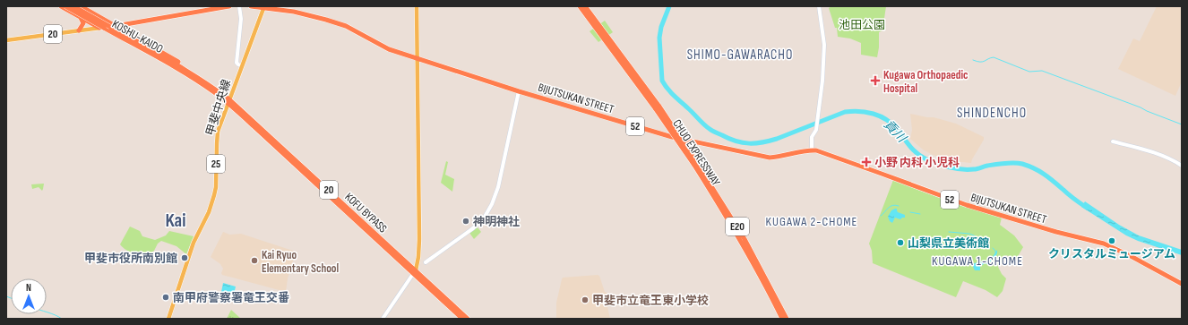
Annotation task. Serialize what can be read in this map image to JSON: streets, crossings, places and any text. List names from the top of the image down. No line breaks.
{"streets":{"highway":["20","KOSHU-KAIDO","BIJUTSUKAN STREET","52","CHUO EXPRESSWAY","KOFU BYPASS","E20"],"main road":["甲斐中央線","25"]},"crossings":[["KOSHU-KAIDO","KOFU BYPASS"],["BIJUTSUKAN STREET","甲斐中央線"],["甲斐中央線","KOFU BYPASS"]],"districts":["SHIMO-GAWARACHO","SHINDENCHO","Kai","KUGAWA 2-CHOME","KUGAWA 1-CHOME"],"water":["貢川"],"parks":["池田公園"],"places":{"health":["Kugawa Orthopaedic Hospital","小野 内科 小児科"],"other":["神明神社","クリスタルミュージアム","山梨県立美術館","甲斐市役所南別館","Kai Ryuo Elementary School","南甲府警察署竜王交番","甲斐市立竜王東小学校"]},"north":"top"}
